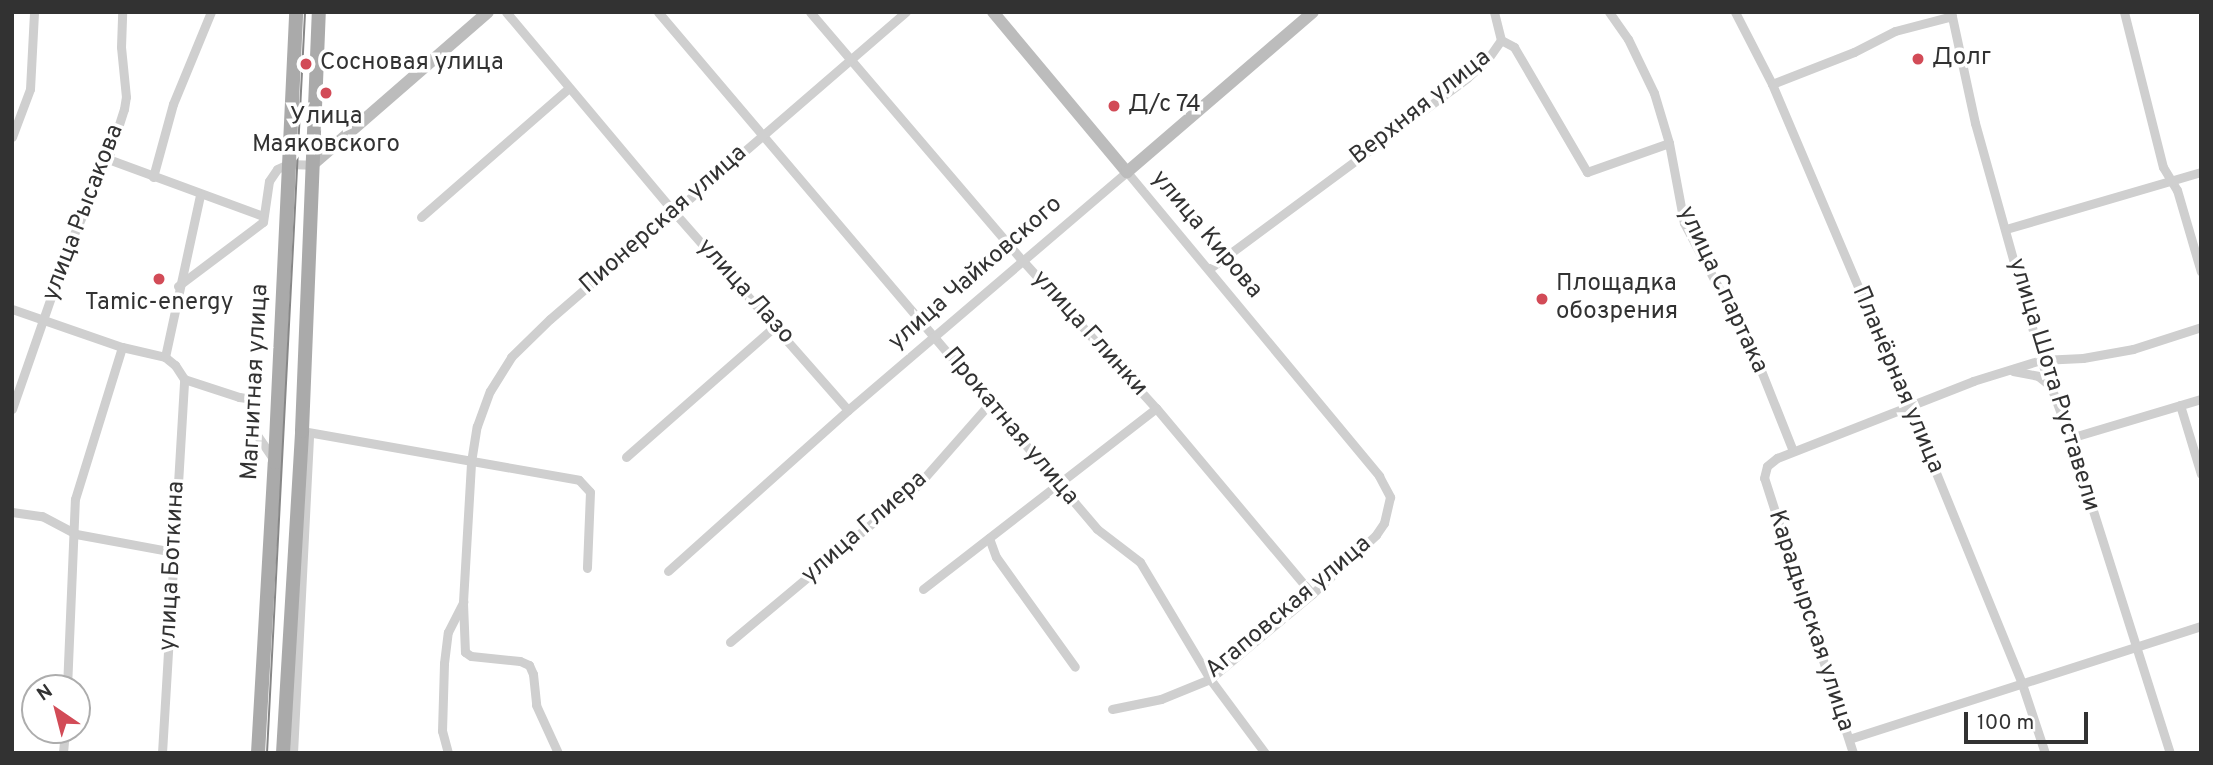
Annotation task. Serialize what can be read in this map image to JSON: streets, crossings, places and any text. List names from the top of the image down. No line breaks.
{"streets":{"main road":["улица Кирова","улица Чайковского","Магнитная улица"],"street":["Верхняя улица","улица Рысакова","Пионерская улица","улица Спартака","улица Лазо","улица Глинки","Планёрная улица","улица Шота Руставели","Прокатная улица","улица Глиера","улица Боткина","Агаповская улица","Карадырская улица"]},"crossings":[["Верхняя улица","улица Кирова"],["Верхняя улица","улица Спартака"],["Пионерская улица","улица Лазо"],["Пионерская улица","улица Глинки"],["Пионерская улица","Прокатная улица"],["улица Кирова","улица Чайковского"],["улица Кирова","Агаповская улица"],["улица Чайковского","улица Лазо"],["улица Чайковского","улица Глинки"],["улица Чайковского","Прокатная улица"],["улица Спартака","Карадырская улица"],["улица Глинки","Агаповская улица"],["Прокатная улица","улица Глиера"],["Прокатная улица","Агаповская улица"]],"places":["Долг","Сосновая улица","Улица Маяковского","Д/с 74","Tamic-energy","Площадка обозрения"],"scale_bar":"100 m","north":"top left"}
